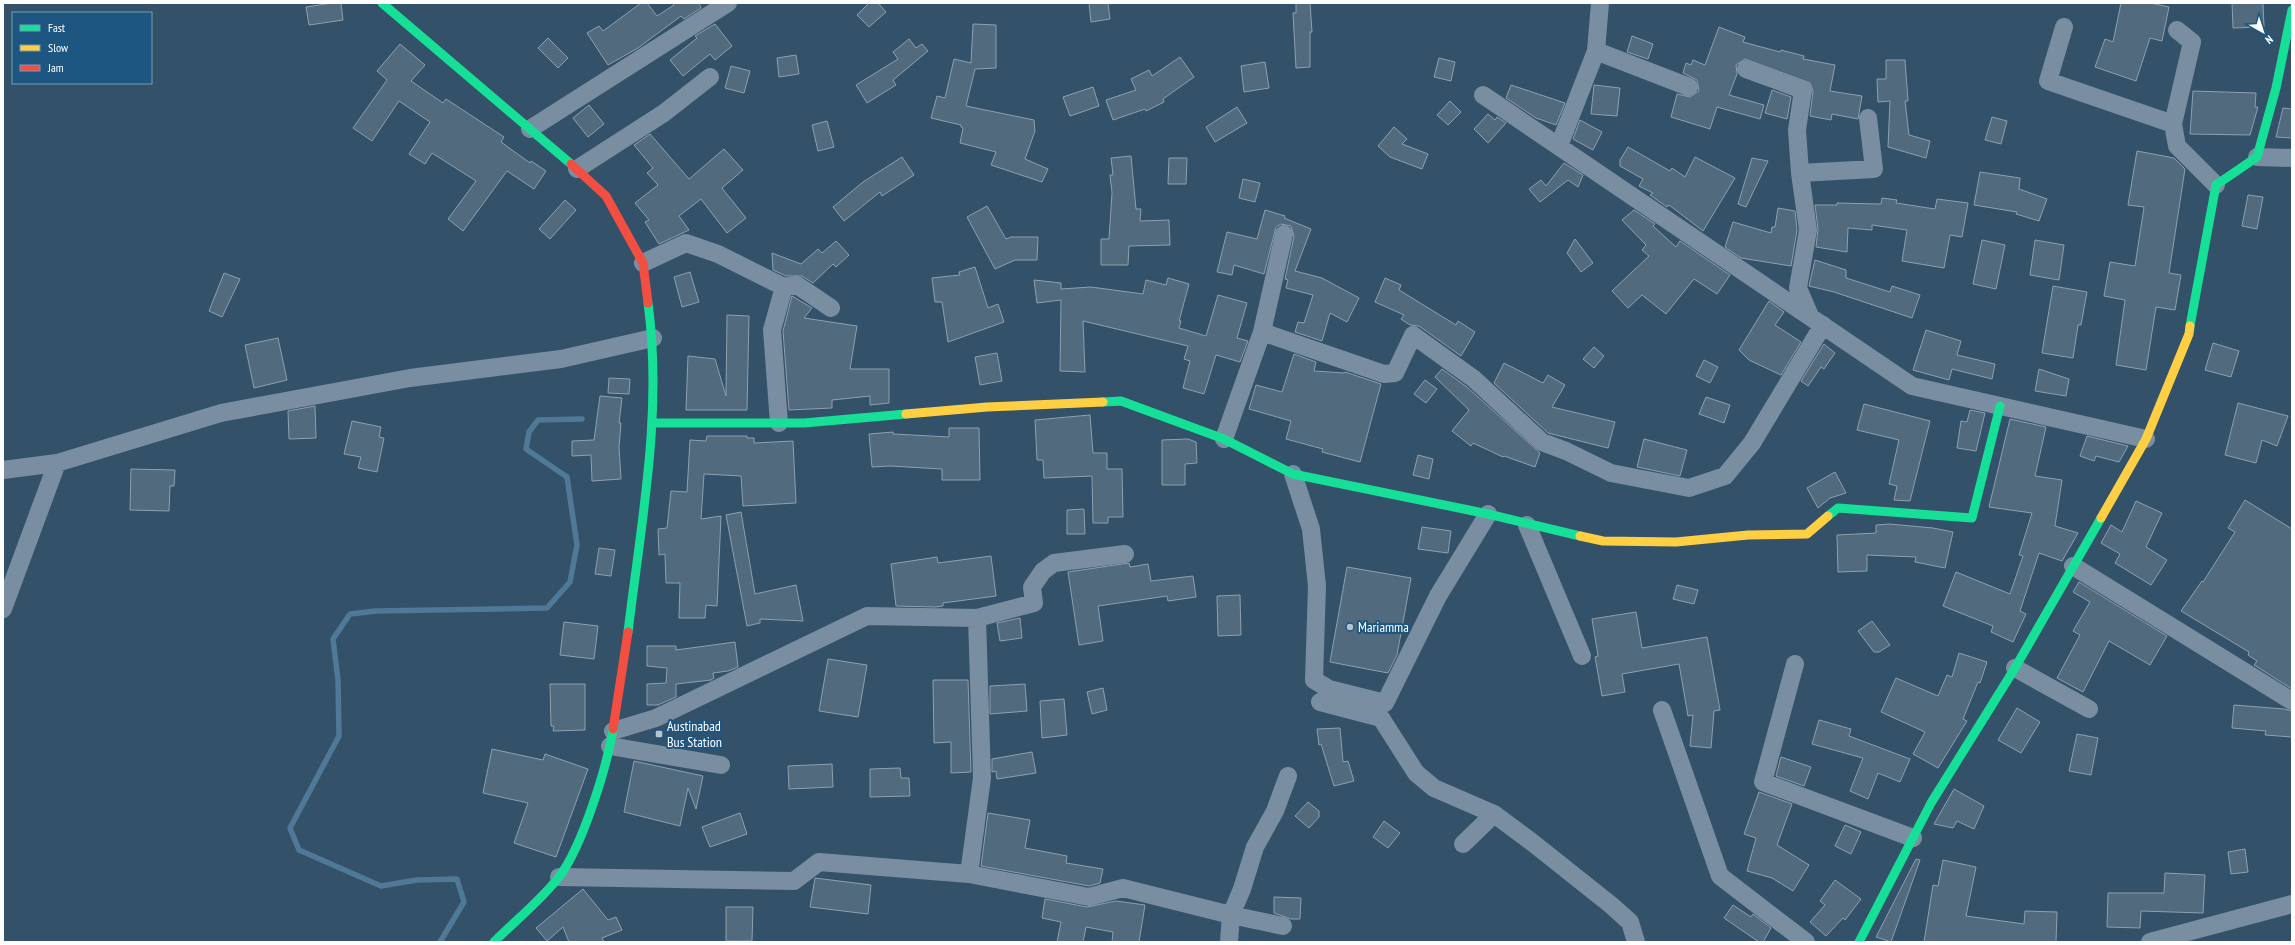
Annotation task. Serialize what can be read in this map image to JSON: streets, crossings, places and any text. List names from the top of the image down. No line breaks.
{"places":{"other":["Mariamma"],"transit":["Austinabad Bus Station"]},"legend":["Fast","Slow","Jam"],"north":"bottom right"}
